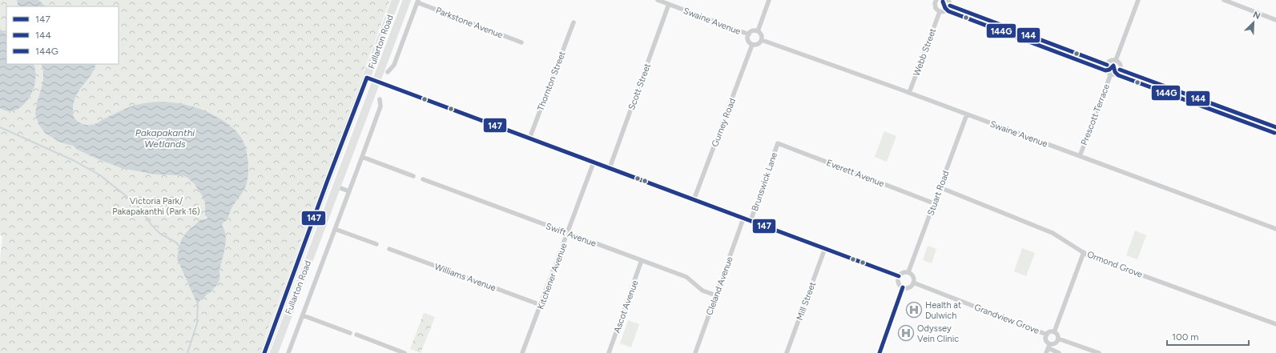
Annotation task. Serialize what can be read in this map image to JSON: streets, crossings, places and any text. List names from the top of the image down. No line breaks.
{"streets":{"highway":["Fullarton Road"],"street":["Swaine Avenue","Parkstone Avenue","Webb Street","Thornton Street","Scott Street","Prescott Terrace","Gurney Road","Everett Avenue","Brunswick Lane","Stuart Road","Swift Avenue","Ormond Grove","Kitchener Avenue","Williams Avenue","Cleland Avenue","Mill Street","Ascot Avenue","Grandview Grove"]},"crossings":[["Swaine Avenue","Webb Street"],["Swaine Avenue","Scott Street"],["Swaine Avenue","Prescott Terrace"],["Swaine Avenue","Gurney Road"],["Swaine Avenue","Stuart Road"],["Parkstone Avenue","Fullarton Road"],["Everett Avenue","Brunswick Lane"],["Everett Avenue","Stuart Road"],["Stuart Road","Ormond Grove"],["Stuart Road","Grandview Grove"],["Swift Avenue","Kitchener Avenue"],["Swift Avenue","Cleland Avenue"],["Swift Avenue","Ascot Avenue"],["Kitchener Avenue","Williams Avenue"]],"water":["Pakapakanthi Wetlands"],"parks":["Victoria Park/ Pakapakanthi (Park 16)"],"places":{"hospital":["Health at Dulwich","Odyssey Vein Clinic"]},"lines":["transit line 144G","transit line 144","transit line 147"],"legend":["147","144","144G"],"scale_bar":"100 m","north":"top right"}
